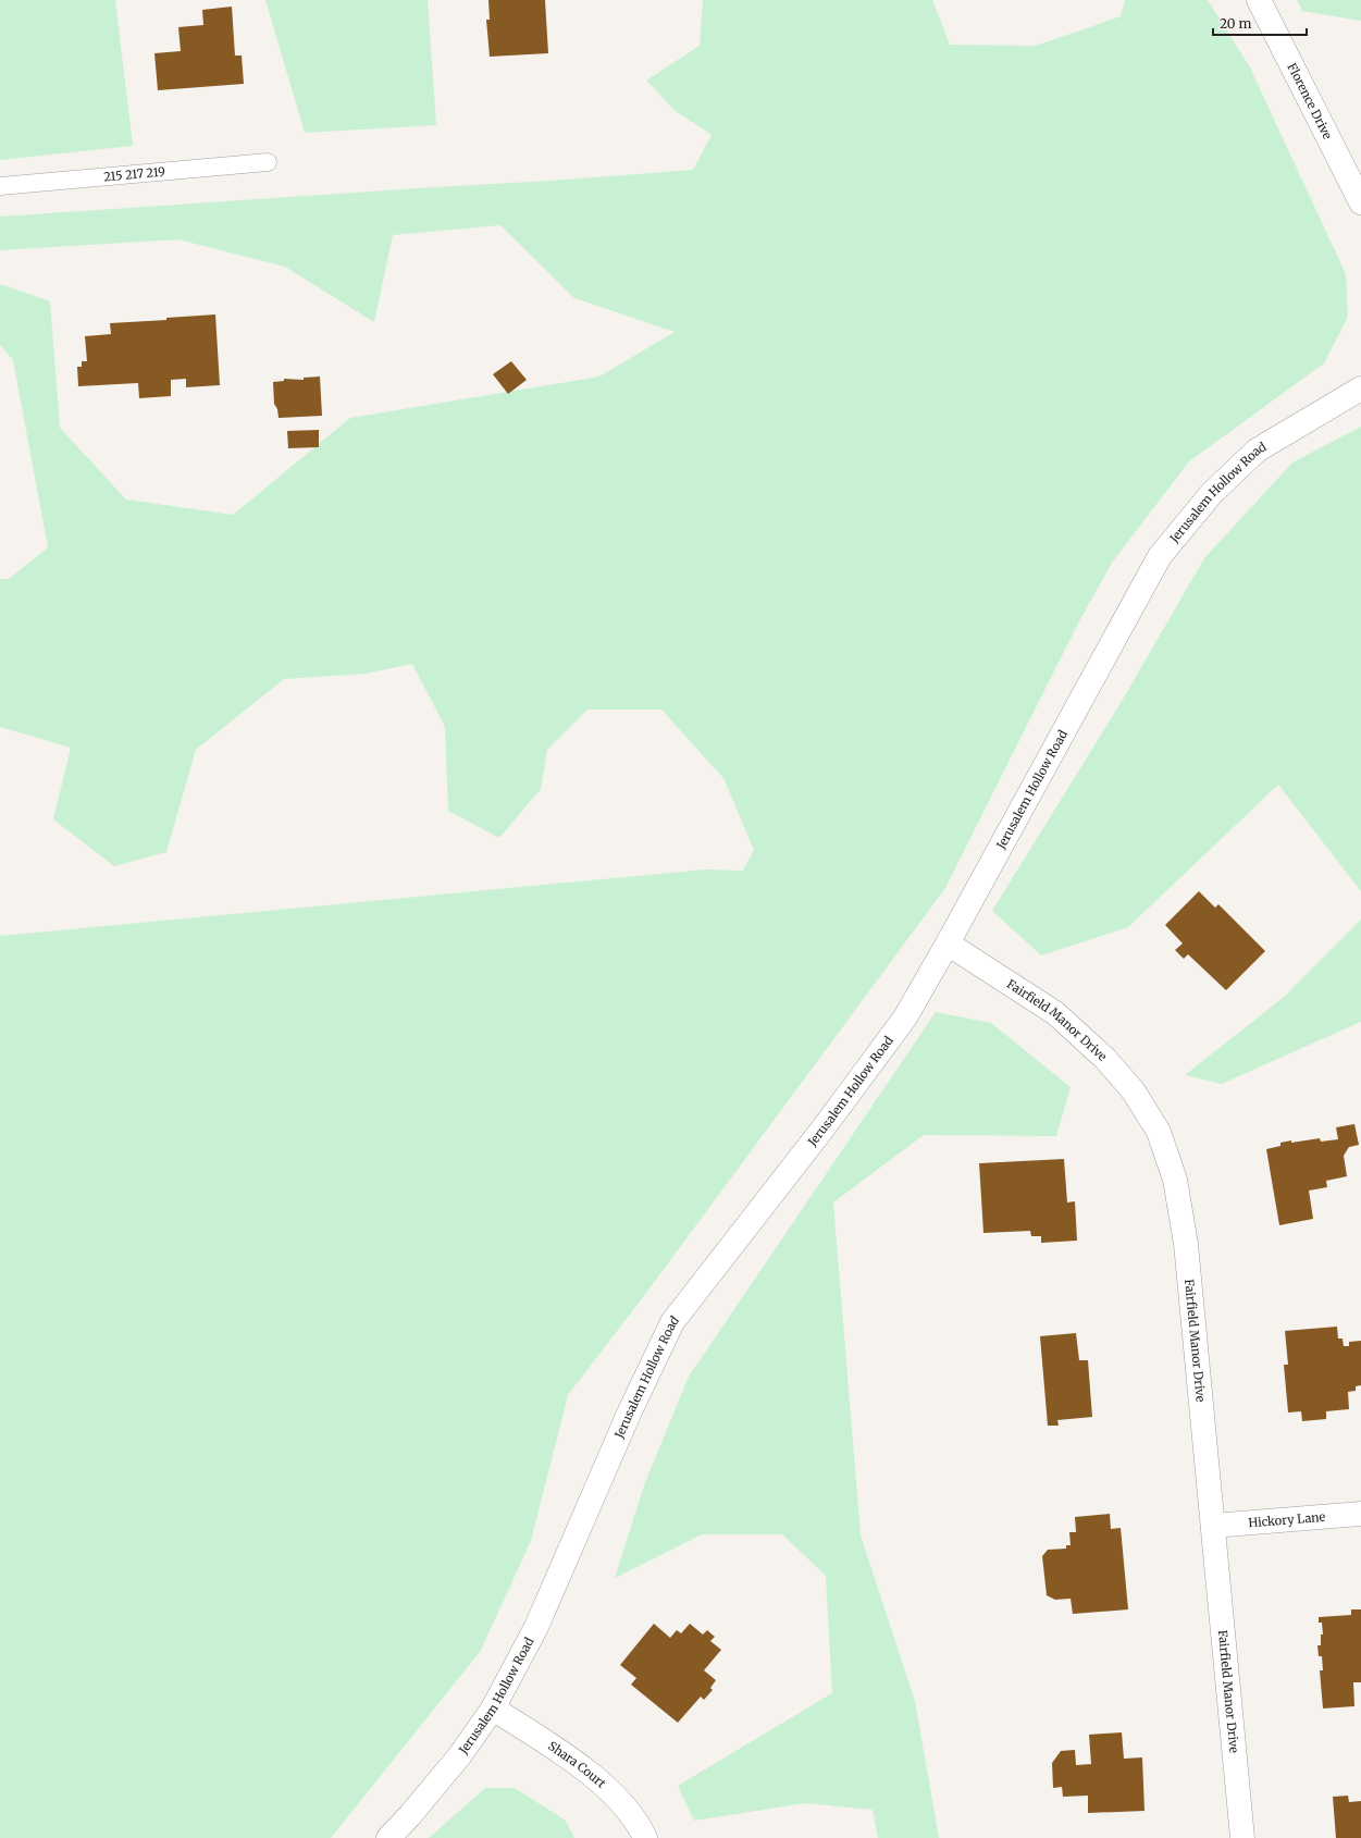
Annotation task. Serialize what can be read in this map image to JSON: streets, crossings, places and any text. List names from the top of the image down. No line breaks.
{"streets":{"street":["Florence Drive","Jerusalem Hollow Road","Fairfield Manor Drive","Hickory Lane","Shara Court"],"lane":["215 217 219"]},"crossings":[["Jerusalem Hollow Road","Fairfield Manor Drive"],["Jerusalem Hollow Road","Shara Court"],["Fairfield Manor Drive","Hickory Lane"]],"scale_bar":"20 m"}
